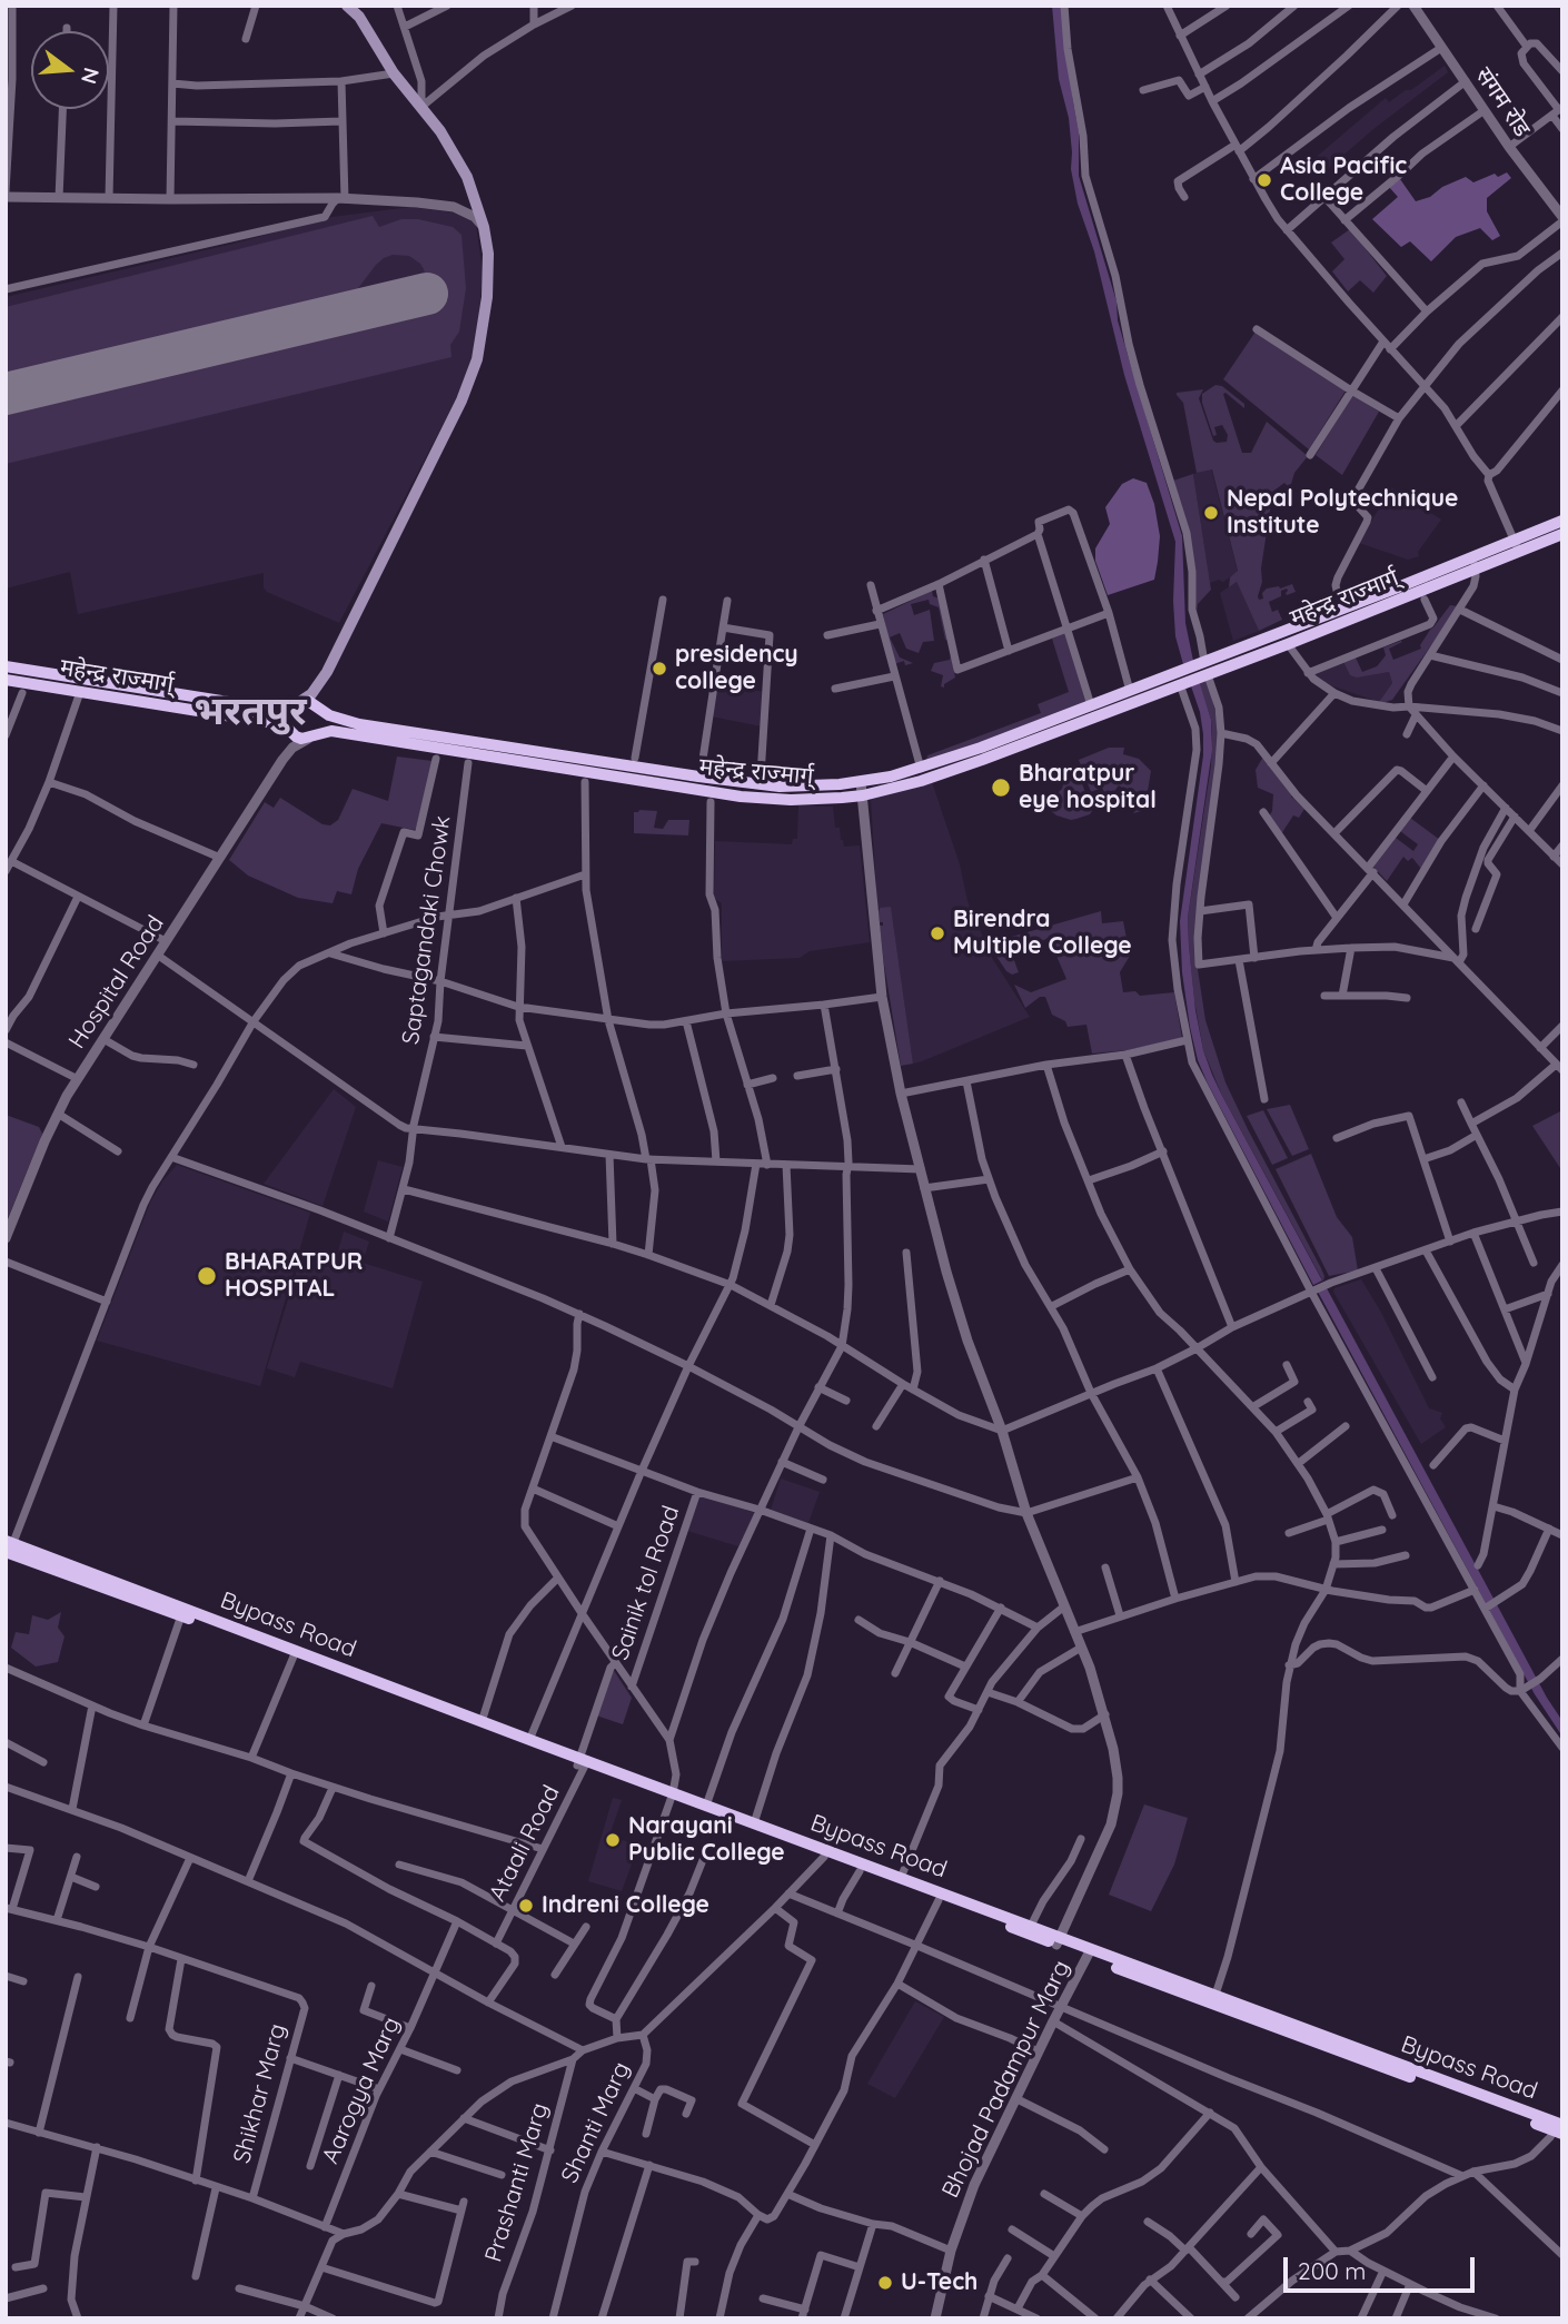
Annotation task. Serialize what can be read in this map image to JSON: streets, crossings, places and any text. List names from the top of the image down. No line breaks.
{"streets":{"highway":["महेन्द्र राज्मार्ग्","Bypass Road"],"street":["संगम रोड","Saptagandaki Chowk","Hospital Road","Sainik tol Road","Ataali Road","Bhojad Padampur Marg","Aarogya Marg","Shikhar Marg","Shanti Marg","Prashanti Marg"]},"crossings":[["महेन्द्र राज्मार्ग्","Hospital Road"],["Bypass Road","Ataali Road"],["Bypass Road","Bhojad Padampur Marg"]],"districts":["भरतपुर"],"places":["Asia Pacific College","Nepal Polytechnique Institute","presidency college","Bharatpur eye hospital","Birendra Multiple College","BHARATPUR HOSPITAL","Narayani Public College","Indreni College","U-Tech"],"scale_bar":"200 m","north":"right"}
